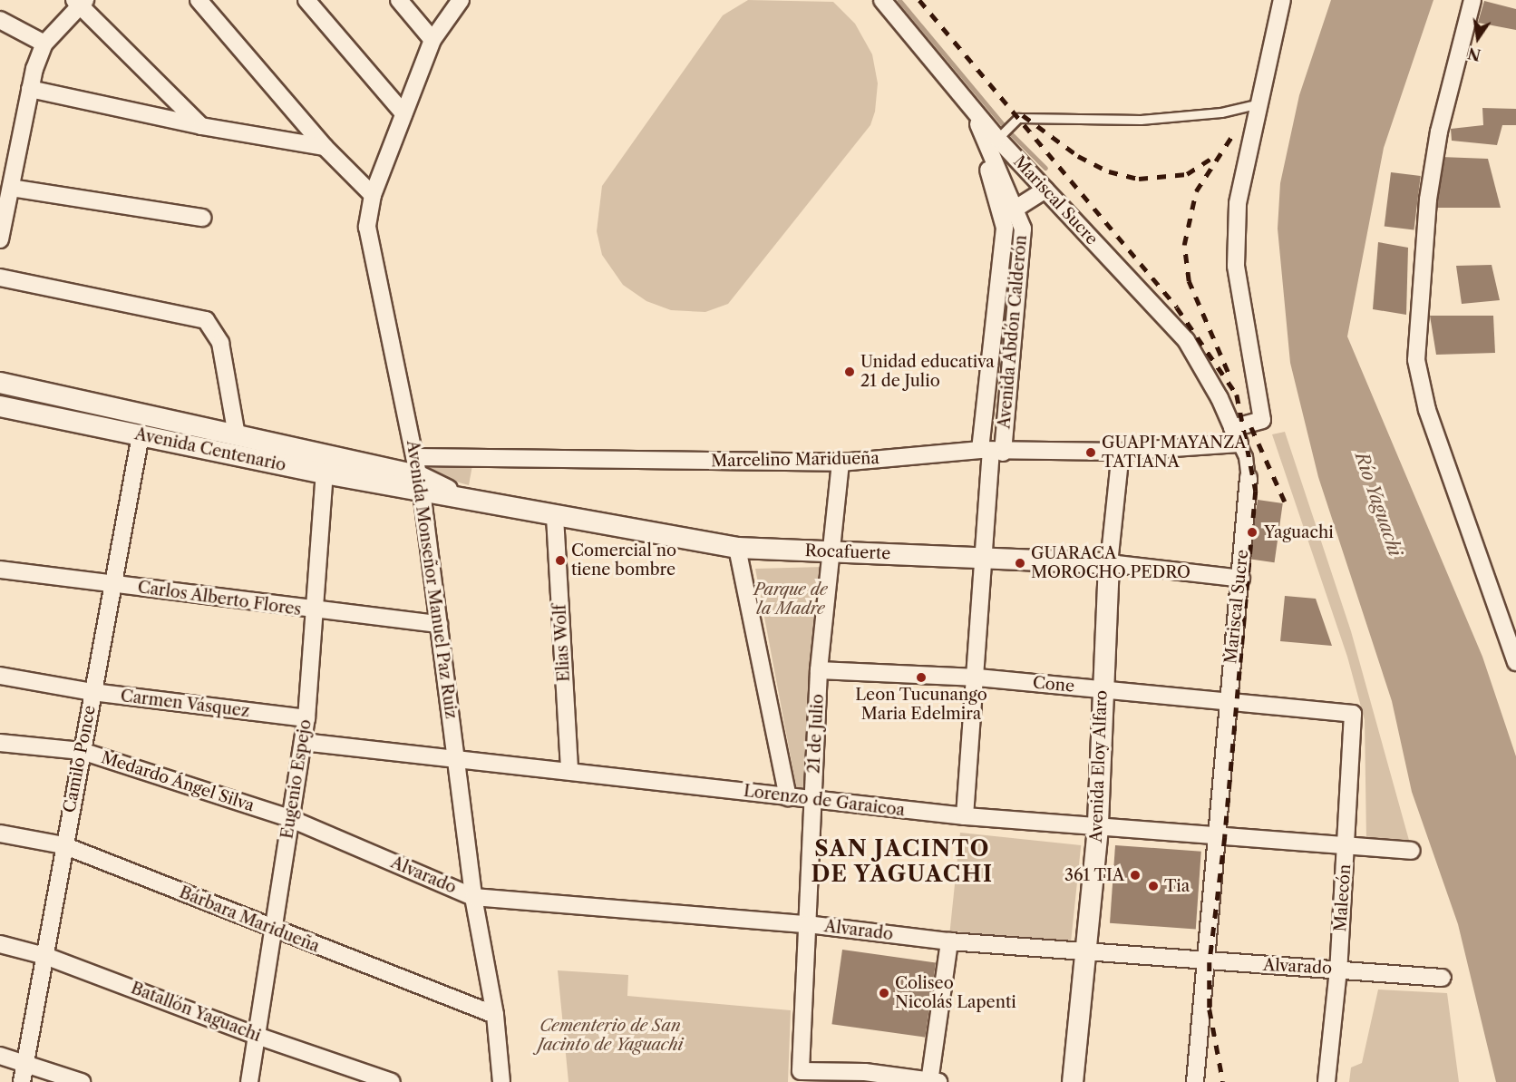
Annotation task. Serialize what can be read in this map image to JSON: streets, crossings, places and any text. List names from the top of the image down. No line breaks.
{"streets":{"street":["Mariscal Sucre","Avenida Abdón Calderón","Avenida Centenario","Marcelino Maridueña","Rocafuerte","Avenida Monseñor Manuel Paz Ruiz","Carlos Alberto Flores","Elias Wolf","Cone","Carmen Vásquez","21 de Julio","Camilo Ponce","Avenida Eloy Alfaro","Eugenio Espejo","Medardo Ángel Silva","Lorenzo de Garaicoa","Alvarado","Malecón","Bárbara Maridueña","Batallón Yaguachi"]},"crossings":[["Mariscal Sucre","Avenida Abdón Calderón"],["Mariscal Sucre","Marcelino Maridueña"],["Mariscal Sucre","Rocafuerte"],["Mariscal Sucre","Cone"],["Mariscal Sucre","Lorenzo de Garaicoa"],["Mariscal Sucre","Alvarado"],["Avenida Abdón Calderón","Marcelino Maridueña"],["Avenida Abdón Calderón","Rocafuerte"],["Avenida Abdón Calderón","Cone"],["Avenida Abdón Calderón","Lorenzo de Garaicoa"],["Avenida Centenario","Marcelino Maridueña"],["Avenida Centenario","Rocafuerte"],["Avenida Centenario","Avenida Monseñor Manuel Paz Ruiz"],["Avenida Centenario","Camilo Ponce"],["Avenida Centenario","Eugenio Espejo"],["Marcelino Maridueña","Rocafuerte"],["Marcelino Maridueña","Avenida Monseñor Manuel Paz Ruiz"],["Marcelino Maridueña","21 de Julio"],["Marcelino Maridueña","Avenida Eloy Alfaro"],["Rocafuerte","Avenida Monseñor Manuel Paz Ruiz"],["Rocafuerte","Elias Wolf"],["Rocafuerte","21 de Julio"],["Rocafuerte","Avenida Eloy Alfaro"],["Avenida Monseñor Manuel Paz Ruiz","Carlos Alberto Flores"],["Avenida Monseñor Manuel Paz Ruiz","Lorenzo de Garaicoa"],["Avenida Monseñor Manuel Paz Ruiz","Alvarado"],["Avenida Monseñor Manuel Paz Ruiz","Bárbara Maridueña"],["Carlos Alberto Flores","Camilo Ponce"],["Carlos Alberto Flores","Eugenio Espejo"],["Elias Wolf","Lorenzo de Garaicoa"],["Cone","21 de Julio"],["Cone","Avenida Eloy Alfaro"],["Cone","Malecón"],["Carmen Vásquez","Camilo Ponce"],["Carmen Vásquez","Eugenio Espejo"],["21 de Julio","Lorenzo de Garaicoa"],["21 de Julio","Alvarado"],["Camilo Ponce","Medardo Ángel Silva"],["Camilo Ponce","Bárbara Maridueña"],["Camilo Ponce","Batallón Yaguachi"],["Avenida Eloy Alfaro","Lorenzo de Garaicoa"],["Avenida Eloy Alfaro","Alvarado"],["Eugenio Espejo","Medardo Ángel Silva"],["Eugenio Espejo","Lorenzo de Garaicoa"],["Eugenio Espejo","Alvarado"],["Eugenio Espejo","Bárbara Maridueña"],["Eugenio Espejo","Batallón Yaguachi"],["Medardo Ángel Silva","Alvarado"],["Lorenzo de Garaicoa","Malecón"],["Alvarado","Malecón"]],"districts":["SAN JACINTO DE YAGUACHI"],"water":["Río Yaguachi"],"parks":["Parque de la Madre","Cementerio de San Jacinto de Yaguachi"],"places":["Unidad educativa 21 de Julio","GUAPI MAYANZA TATIANA","Yaguachi","Comercial no tiene bombre","GUARACA MOROCHO PEDRO","Leon Tucunango Maria Edelmira","361 TIA","Tia","Coliseo Nicolás Lapenti"],"north":"bottom"}
